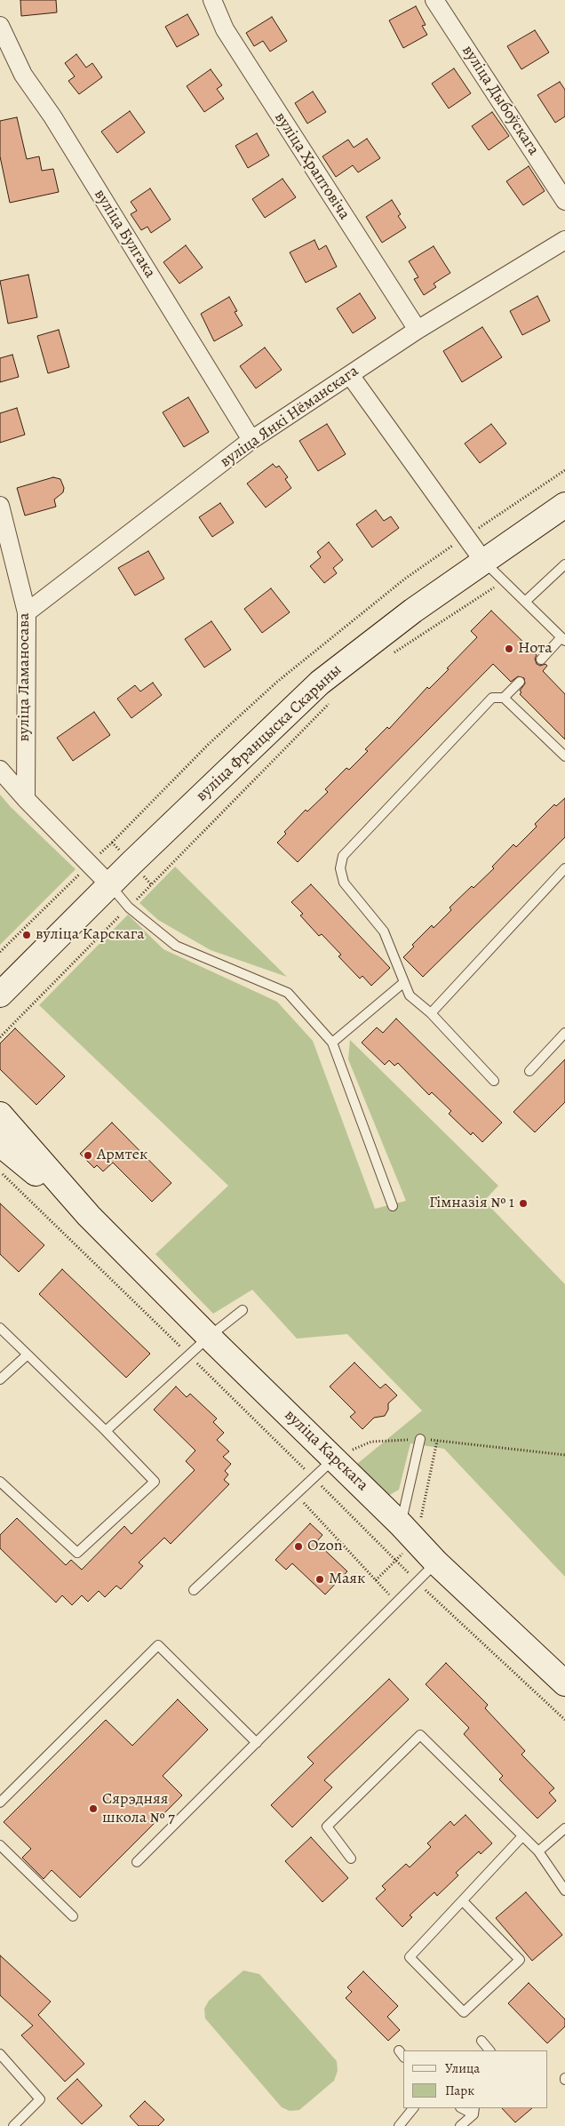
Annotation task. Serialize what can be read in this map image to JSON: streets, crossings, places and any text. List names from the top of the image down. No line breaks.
{"streets":{"street":["вуліца Дыбоўскага","вуліца Храптовіча","вуліца Булгака","вуліца Янкі Нёманскага","вуліца Ламаносава","вуліца Францыска Скарыны","вуліца Карскага"]},"crossings":[["вуліца Храптовіча","вуліца Янкі Нёманскага"],["вуліца Булгака","вуліца Янкі Нёманскага"],["вуліца Янкі Нёманскага","вуліца Ламаносава"]],"places":["Нота","вуліца Карскага","Армтек","Гімназія № 1","Ozon","Маяк","Сярэдняя школа № 7"],"legend":["Улица","Парк"]}
